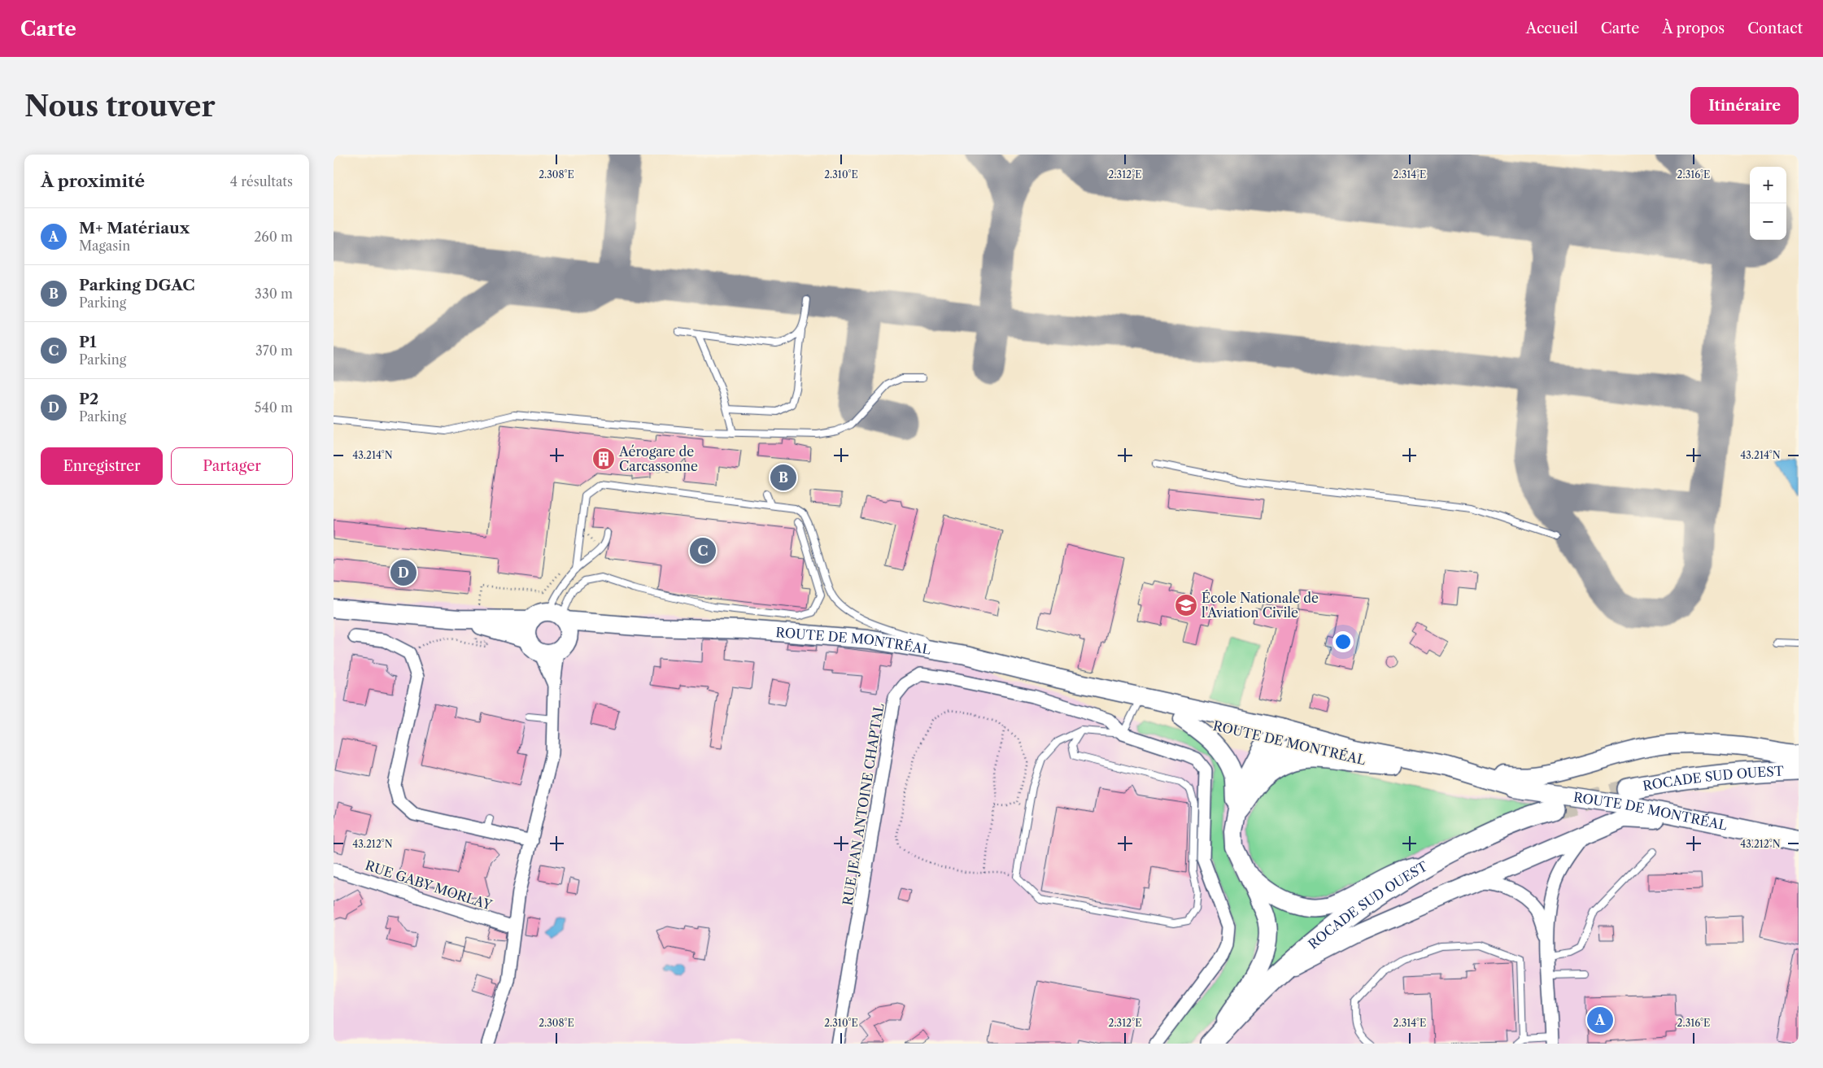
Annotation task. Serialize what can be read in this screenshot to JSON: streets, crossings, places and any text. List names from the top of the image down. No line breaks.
{"streets":{"main road":["ROUTE DE MONTRÉAL","ROCADE SUD OUEST"],"street":["RUE JEAN ANTOINE CHAPTAL","RUE GABY MORLAY"]},"places":{"building":["Aérogare de Carcassonne"],"school or university":["École Nationale de l'Aviation Civile"]},"page":{"header":"Carte","nav":["Accueil","Carte","À propos","Contact"],"buttons":["Itinéraire",["Enregistrer","Partager"]],"title":"Nous trouver","heading":["À proximité","4 résultats"],"map_buttons":["+","−"],"list":[{"mark":"A","name":"M+ Matériaux","note":"Magasin","value":"260 m"},{"mark":"B","name":"Parking DGAC","note":"Parking","value":"330 m"},{"mark":"C","name":"P1","note":"Parking","value":"370 m"},{"mark":"D","name":"P2","note":"Parking","value":"540 m"}],"pins":["B","C","D","A"]},"coordinates":["2.308°E","2.310°E","2.312°E","2.314°E","2.316°E","43.214°N","43.212°N"]}
